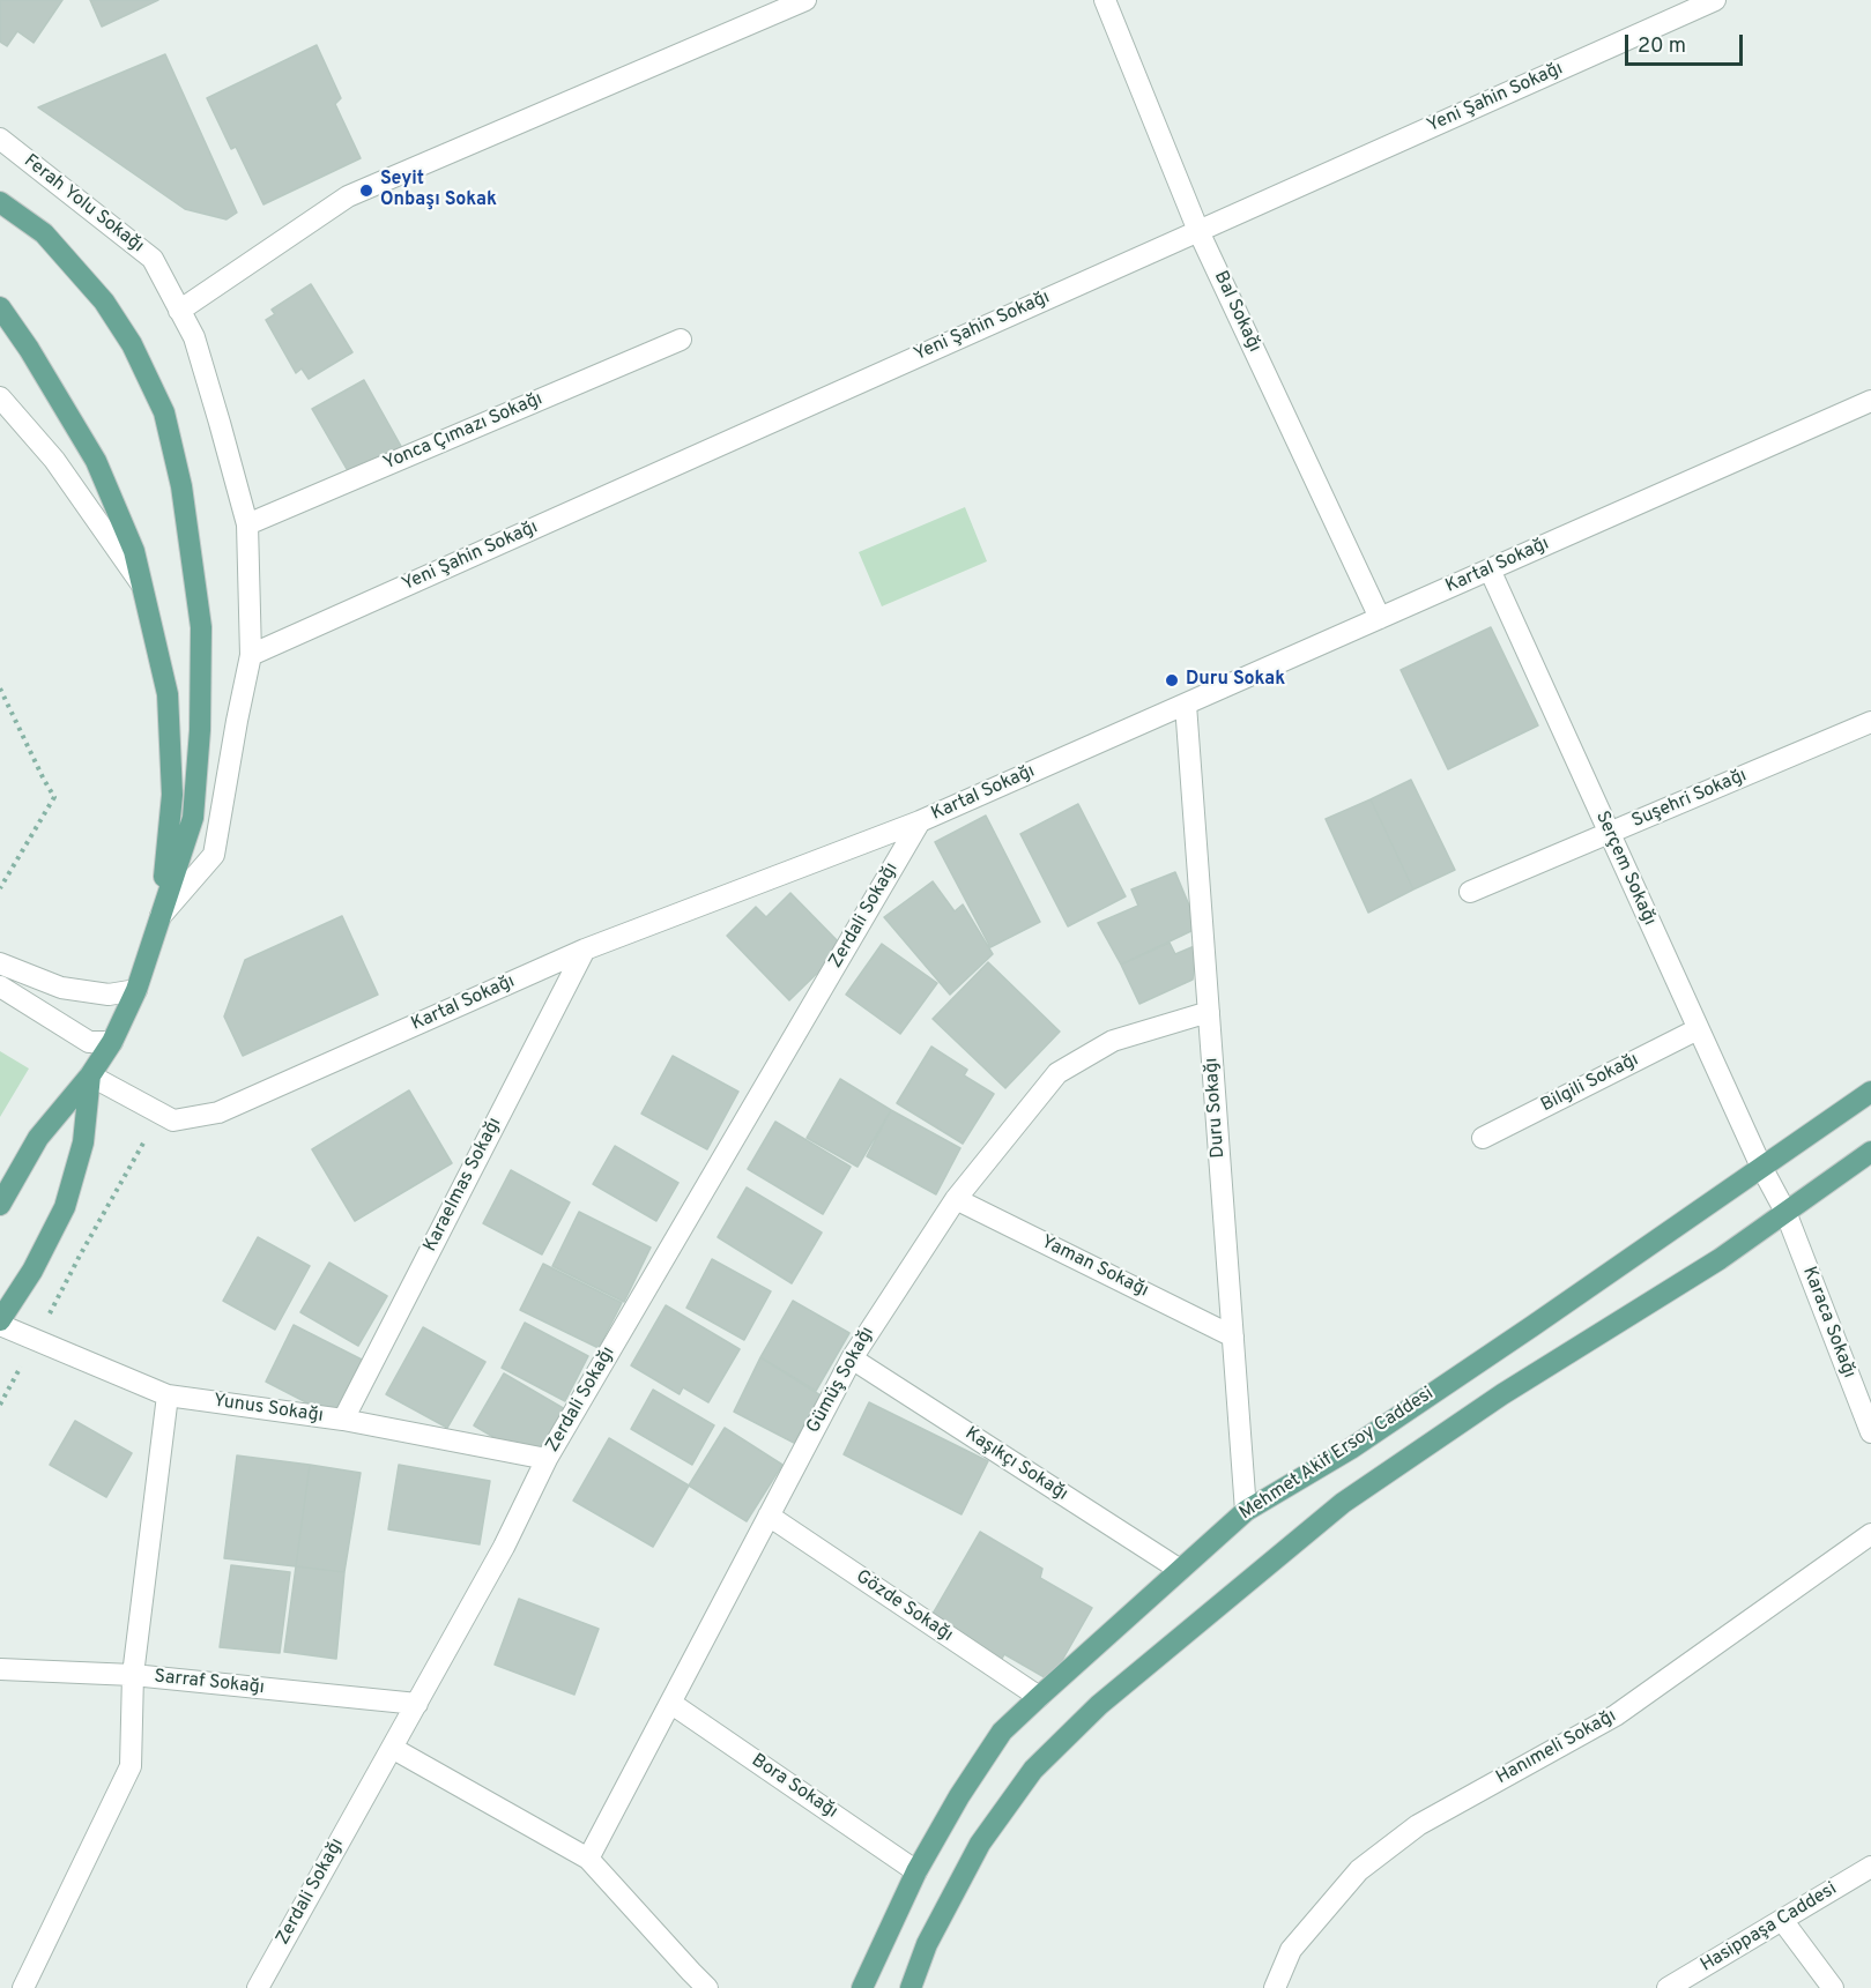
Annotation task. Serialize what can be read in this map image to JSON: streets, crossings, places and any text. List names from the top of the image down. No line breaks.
{"streets":{"main road":["Mehmet Akif Ersoy Caddesi"],"street":["Yeni Şahin Sokağı","Ferah Yolu Sokağı","Bal Sokağı","Yonca Çımazı Sokağı","Kartal Sokağı","Suşehri Sokağı","Serçem Sokağı","Zerdali Sokağı","Bilgili Sokağı","Duru Sokağı","Karaelmas Sokağı","Yaman Sokağı","Karaca Sokağı","Gümüş Sokağı","Yunus Sokağı","Kaşıkçı Sokağı","Gözde Sokağı","Sarraf Sokağı","Hanımeli Sokağı","Bora Sokağı","Hasippaşa Caddesi"]},"crossings":[["Yeni Şahin Sokağı","Ferah Yolu Sokağı"],["Yeni Şahin Sokağı","Bal Sokağı"],["Ferah Yolu Sokağı","Yonca Çımazı Sokağı"],["Bal Sokağı","Kartal Sokağı"],["Kartal Sokağı","Serçem Sokağı"],["Kartal Sokağı","Zerdali Sokağı"],["Kartal Sokağı","Duru Sokağı"],["Kartal Sokağı","Karaelmas Sokağı"],["Suşehri Sokağı","Serçem Sokağı"],["Serçem Sokağı","Bilgili Sokağı"],["Serçem Sokağı","Karaca Sokağı"],["Serçem Sokağı","Mehmet Akif Ersoy Caddesi"],["Zerdali Sokağı","Yunus Sokağı"],["Zerdali Sokağı","Sarraf Sokağı"],["Duru Sokağı","Yaman Sokağı"],["Duru Sokağı","Gümüş Sokağı"],["Duru Sokağı","Mehmet Akif Ersoy Caddesi"],["Karaelmas Sokağı","Yunus Sokağı"],["Yaman Sokağı","Gümüş Sokağı"],["Karaca Sokağı","Mehmet Akif Ersoy Caddesi"],["Gümüş Sokağı","Kaşıkçı Sokağı"],["Gümüş Sokağı","Gözde Sokağı"],["Gümüş Sokağı","Bora Sokağı"],["Mehmet Akif Ersoy Caddesi","Kaşıkçı Sokağı"],["Mehmet Akif Ersoy Caddesi","Gözde Sokağı"],["Mehmet Akif Ersoy Caddesi","Bora Sokağı"]],"places":["Seyit Onbaşı Sokak","Duru Sokak"],"scale_bar":"20 m"}
